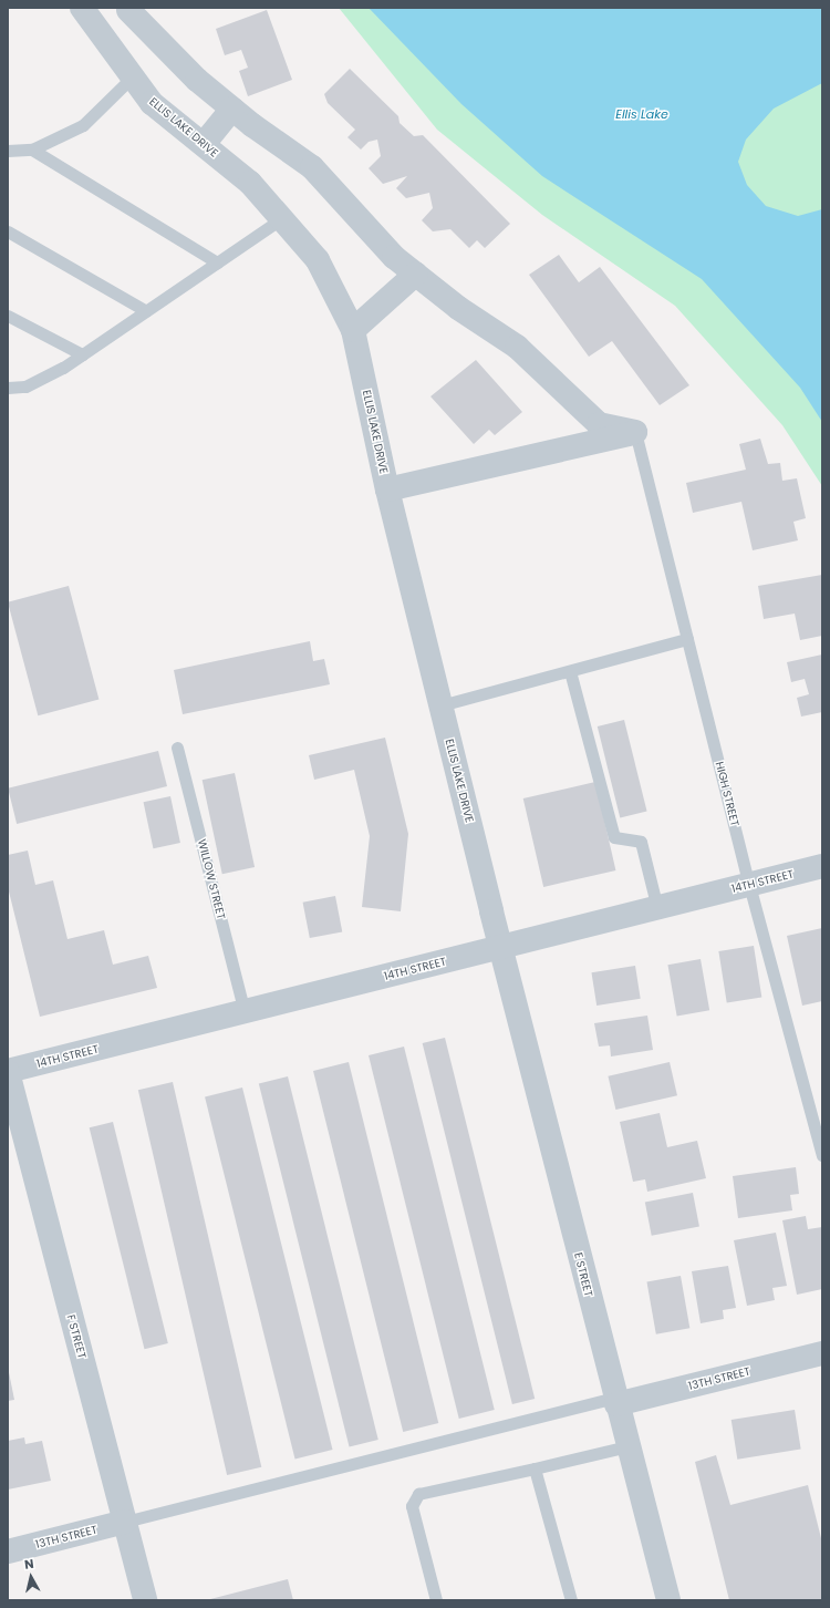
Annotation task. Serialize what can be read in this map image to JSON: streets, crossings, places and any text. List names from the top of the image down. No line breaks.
{"streets":{"street":["ELLIS LAKE DRIVE","14TH STREET","E STREET","F STREET","13TH STREET"],"lane":["HIGH STREET","WILLOW STREET"]},"crossings":[["ELLIS LAKE DRIVE","14TH STREET"],["ELLIS LAKE DRIVE","E STREET"],["HIGH STREET","14TH STREET"],["WILLOW STREET","14TH STREET"],["14TH STREET","E STREET"],["14TH STREET","F STREET"],["E STREET","13TH STREET"],["F STREET","13TH STREET"]],"water":["Ellis Lake"],"north":"top"}
